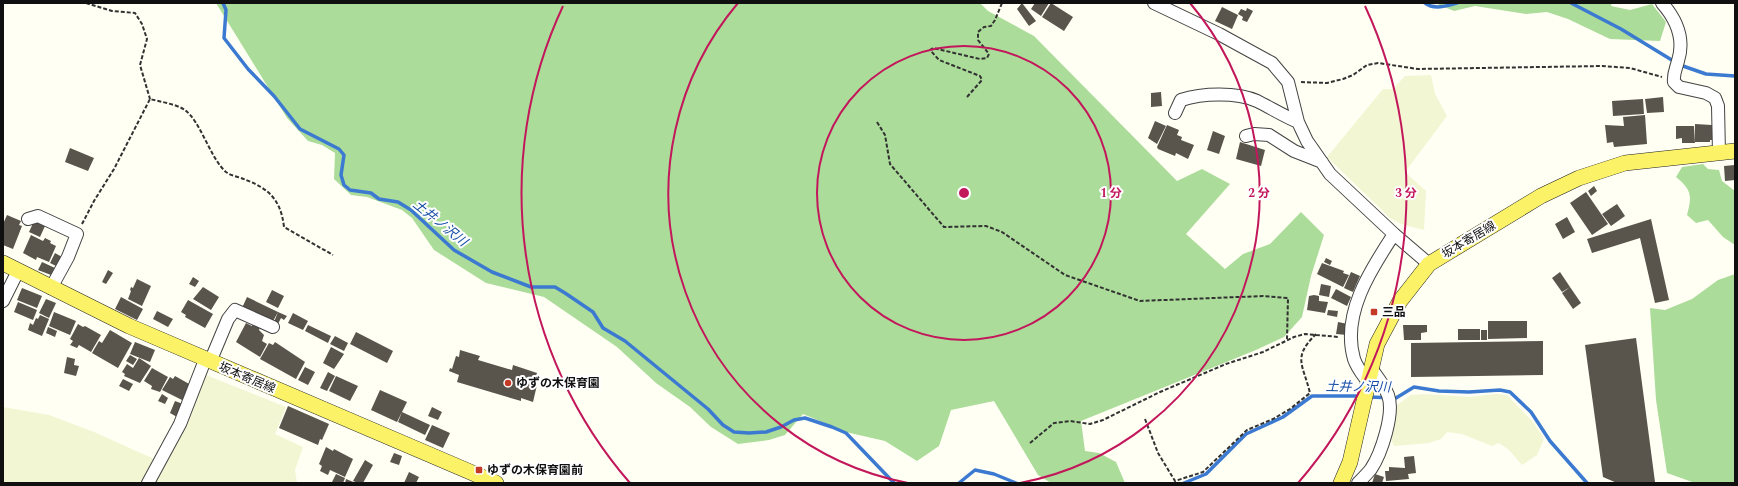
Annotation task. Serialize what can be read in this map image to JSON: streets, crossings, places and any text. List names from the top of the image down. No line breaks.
{"streets":{"main road":["坂本寄居線"]},"water":["土井ノ沢川"],"places":{"transit":["三品","ゆずの木保育園前"],"other":["ゆずの木保育園"]},"rings":["1 分","2 分","3 分"]}
